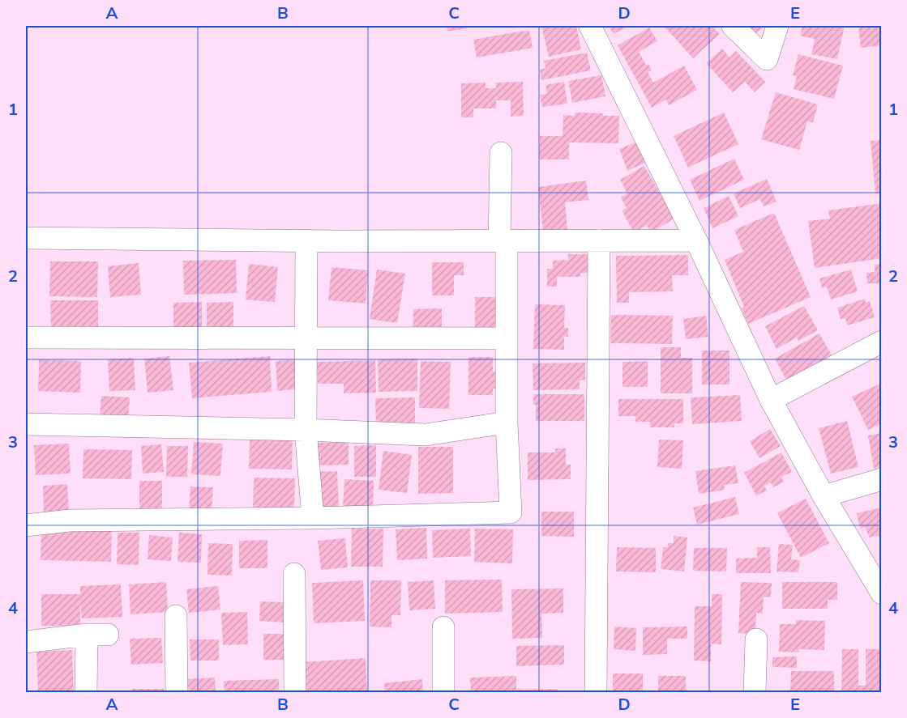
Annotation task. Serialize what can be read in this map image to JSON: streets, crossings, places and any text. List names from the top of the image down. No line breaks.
{"grid":{"columns":["A","B","C","D","E"],"rows":["1","2","3","4"]}}
